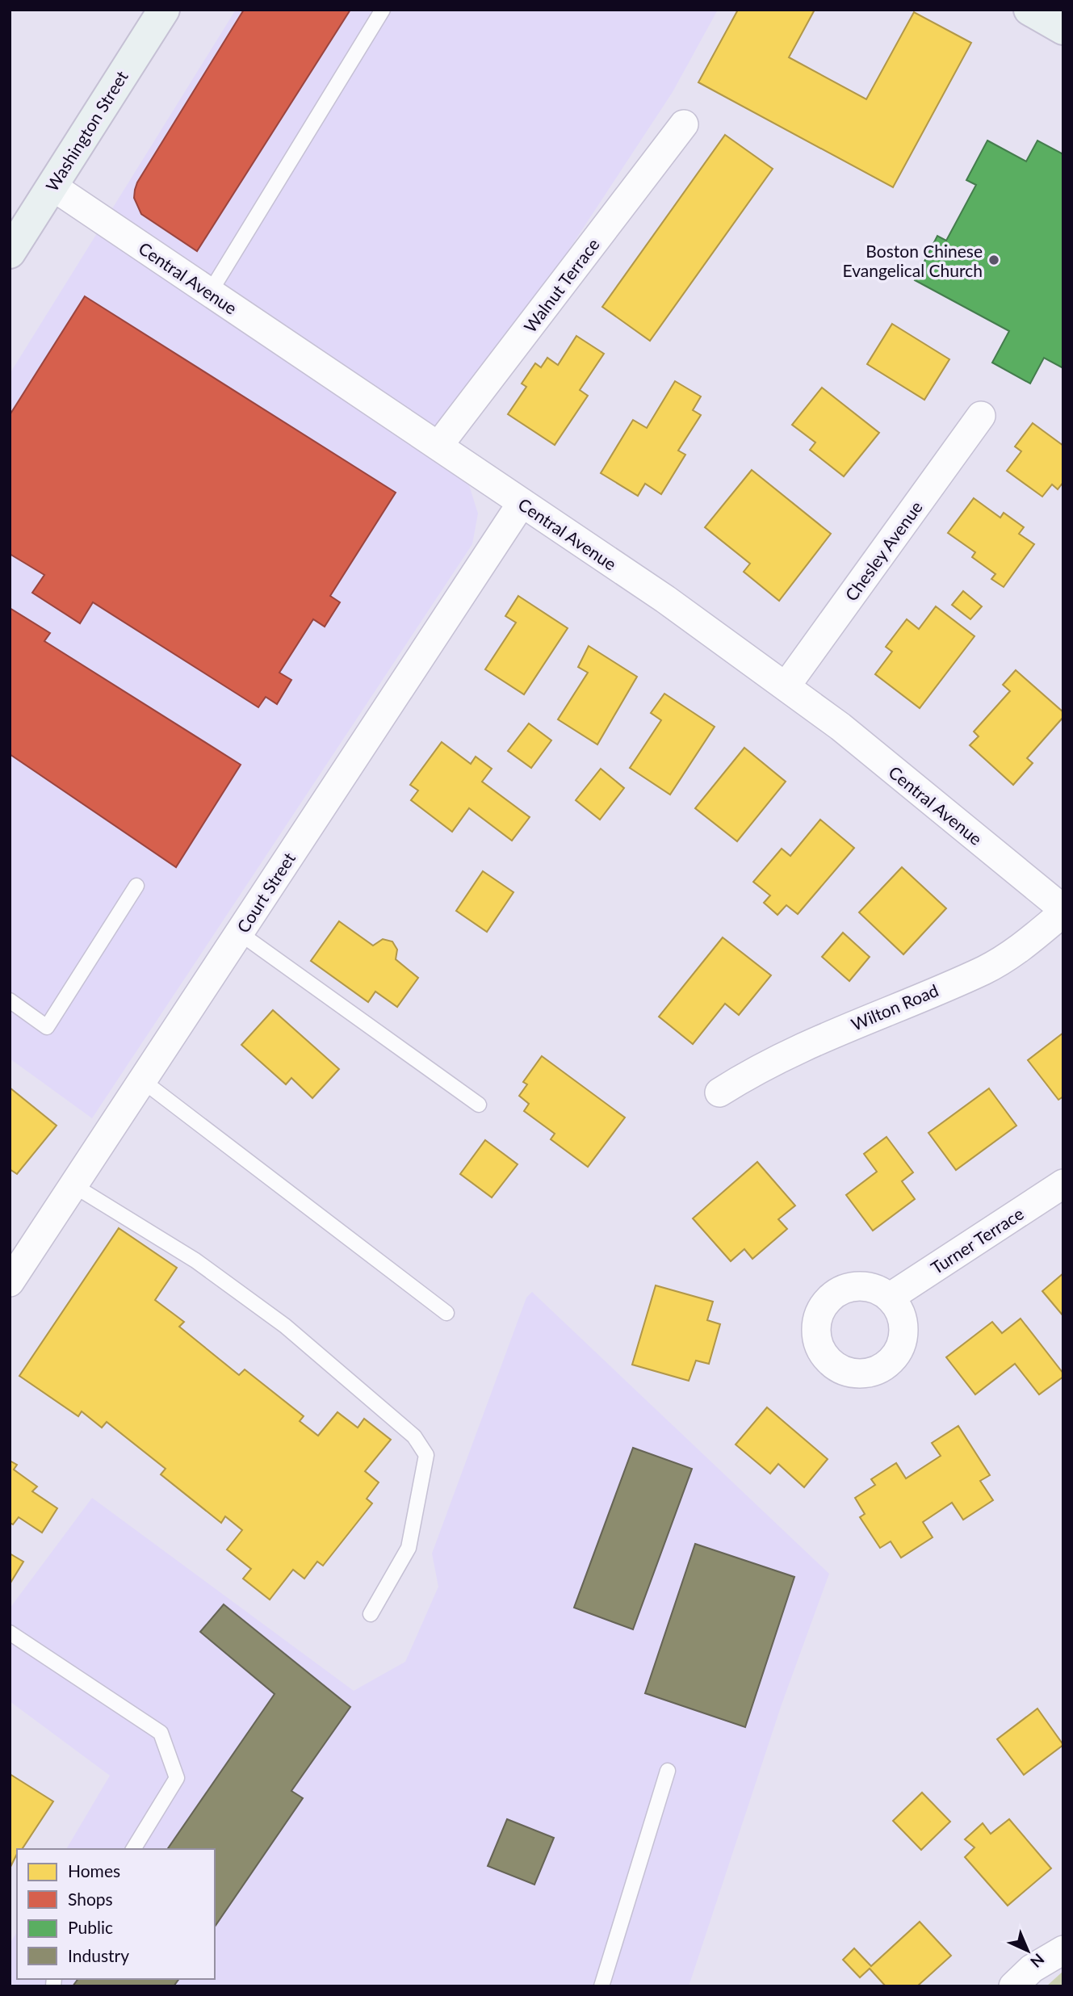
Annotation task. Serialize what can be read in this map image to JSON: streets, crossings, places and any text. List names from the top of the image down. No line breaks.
{"streets":{"main road":["Washington Street"],"street":["Central Avenue","Walnut Terrace","Chesley Avenue","Court Street","Wilton Road","Turner Terrace"]},"crossings":[["Washington Street","Central Avenue"],["Central Avenue","Walnut Terrace"],["Central Avenue","Chesley Avenue"],["Central Avenue","Court Street"],["Central Avenue","Wilton Road"]],"places":["Boston Chinese Evangelical Church"],"legend":["Homes","Shops","Public","Industry"],"north":"bottom right"}
